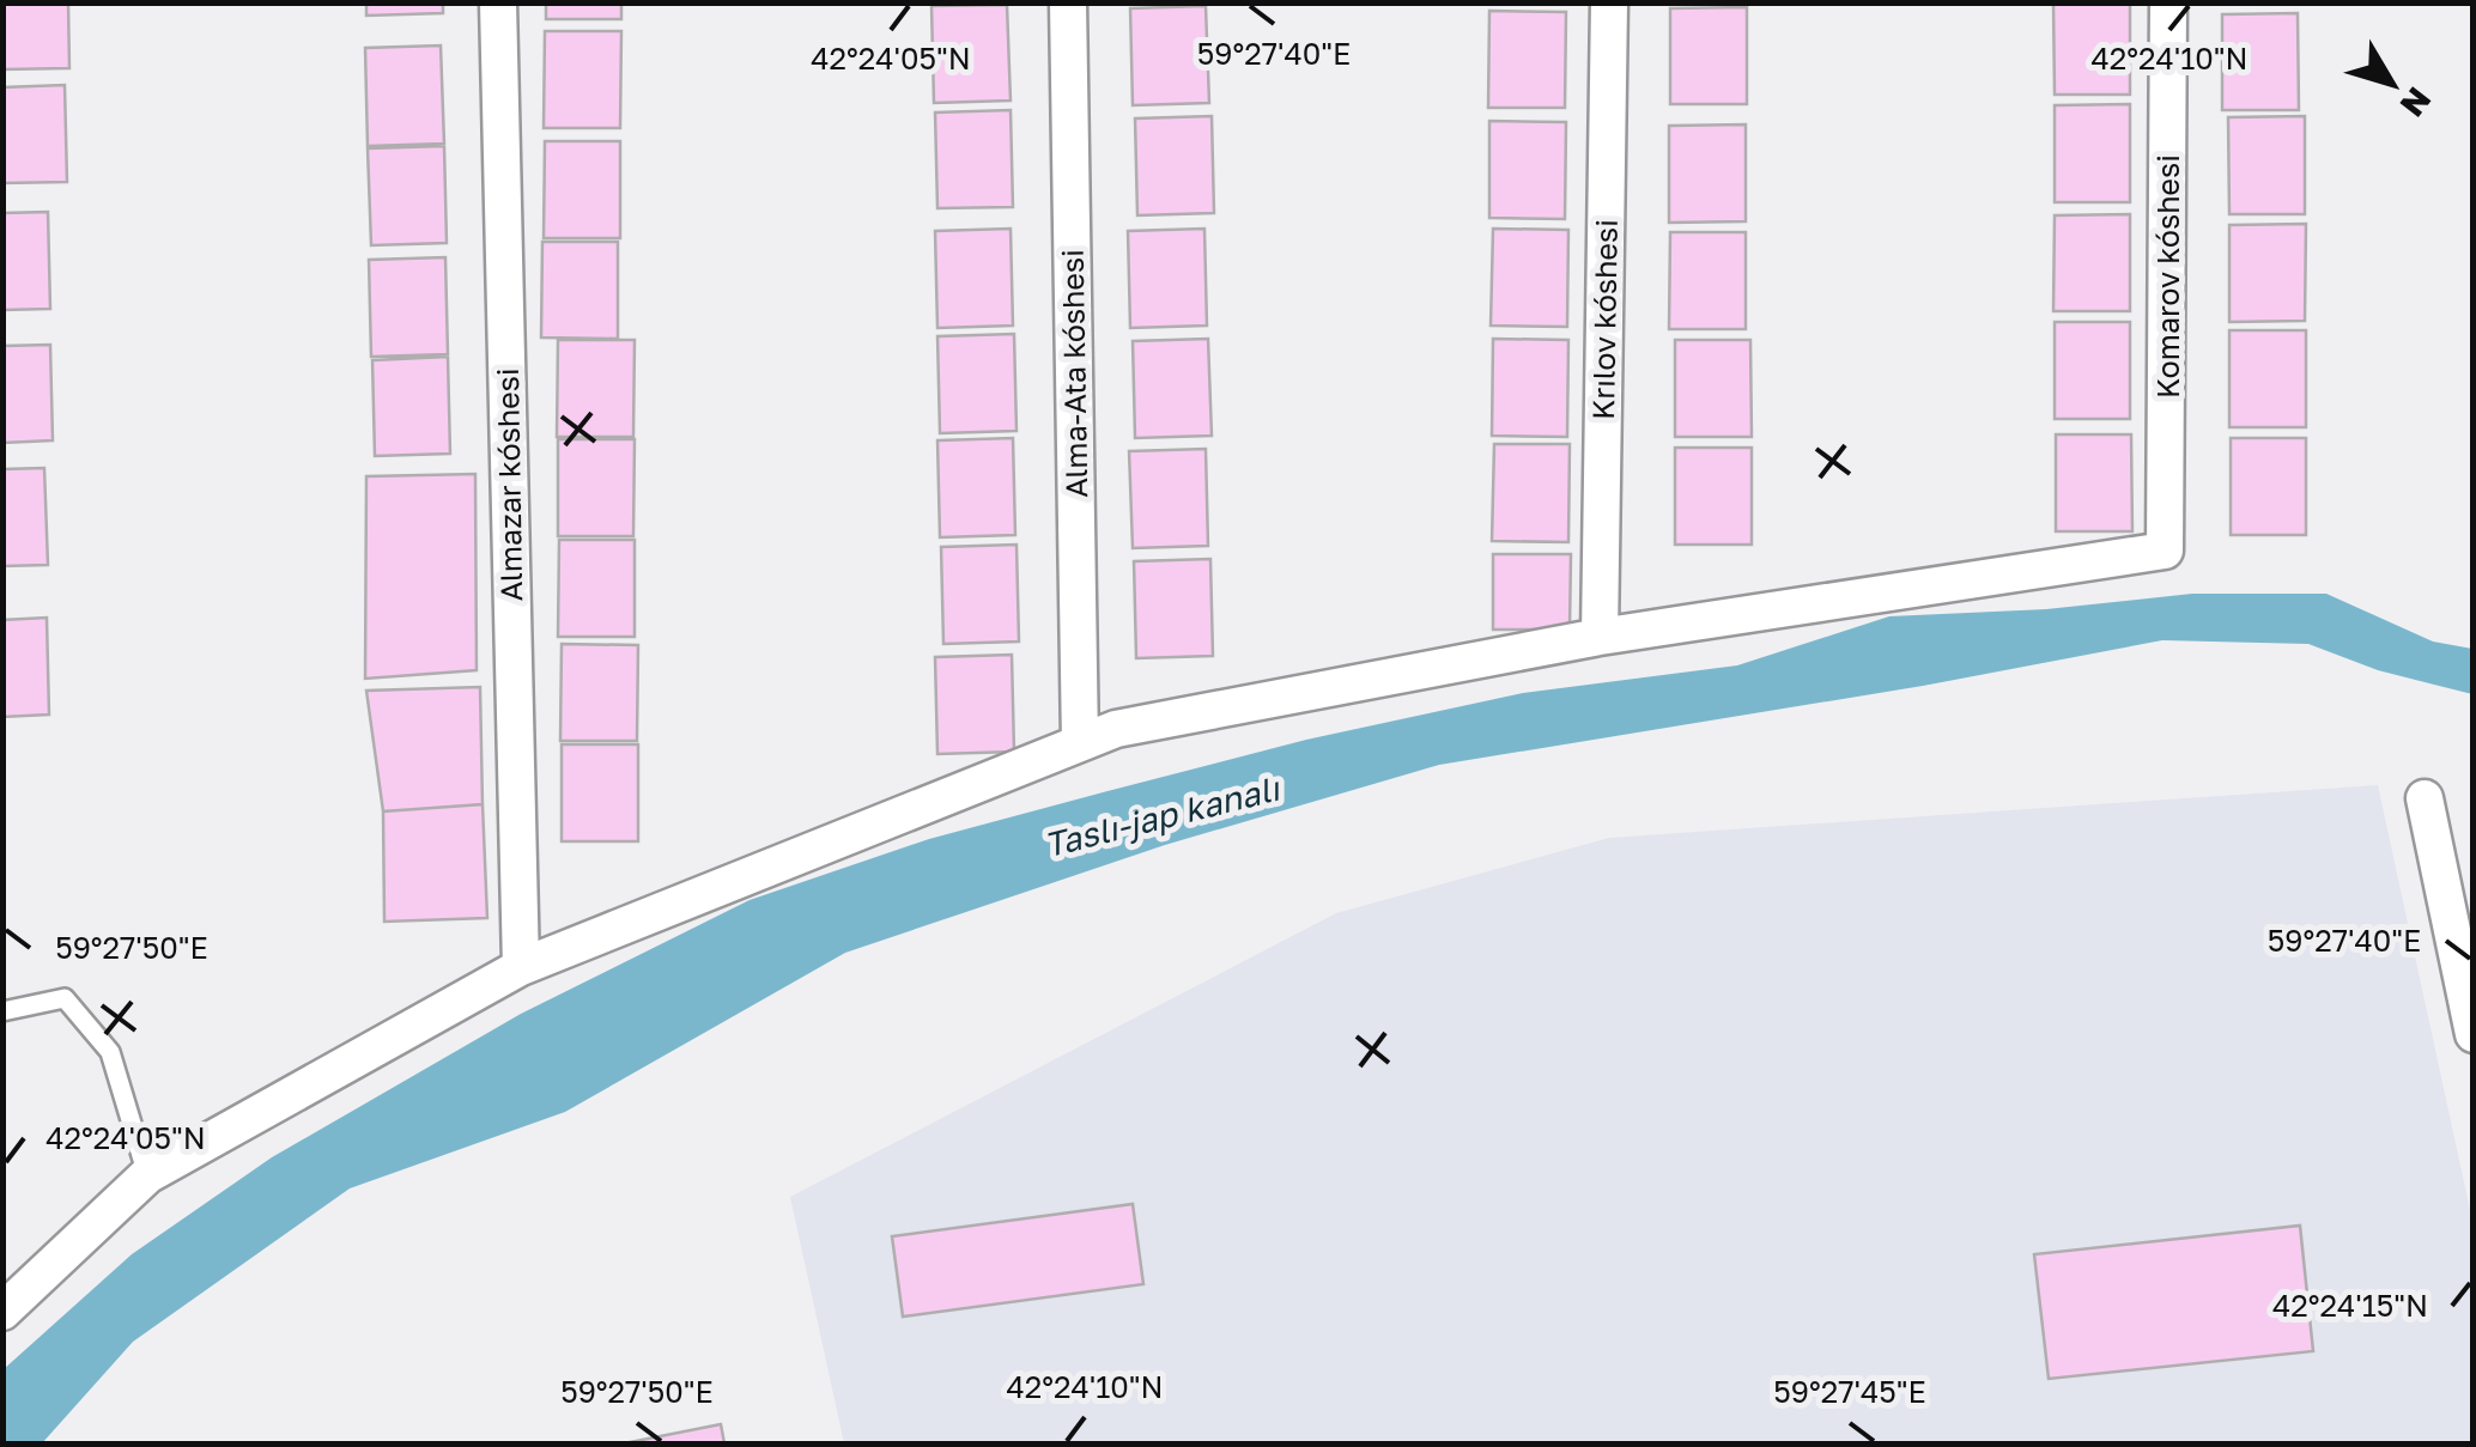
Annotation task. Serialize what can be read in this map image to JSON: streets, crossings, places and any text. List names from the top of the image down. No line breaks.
{"streets":{"street":["Komarov kóshesi","Krılov kóshesi","Alma-Ata kóshesi","Almazar kóshesi"]},"crossings":[["Komarov kóshesi","Krılov kóshesi"]],"water":["Taslı-jap kanalı"],"north":"bottom right","coordinates":["59°27'40\"E","42°24'05\"N","42°24'10\"N","59°27'50\"E","42°24'15\"N","59°27'45\"E"]}
